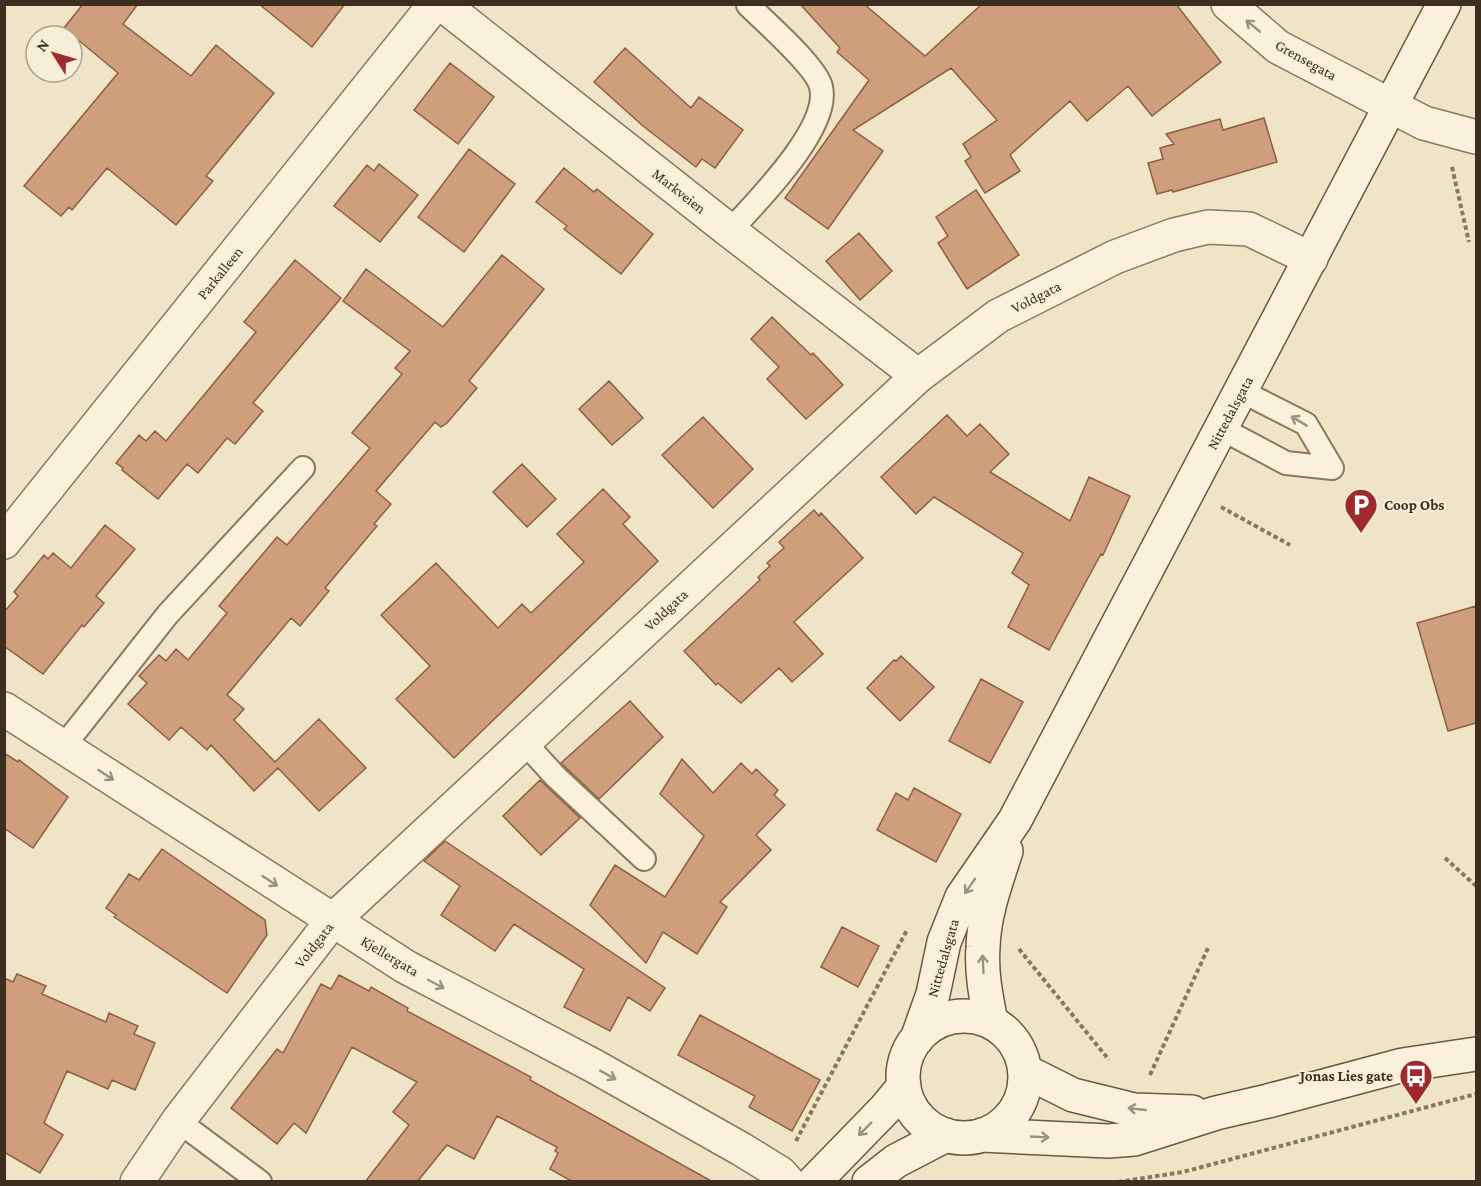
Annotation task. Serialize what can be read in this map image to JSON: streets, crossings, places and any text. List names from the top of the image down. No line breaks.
{"streets":{"street":["Grensegata","Markveien","Parkalleen","Voldgata","Nittedalsgata","Kjellergata"]},"crossings":[["Grensegata","Nittedalsgata"],["Markveien","Voldgata"],["Voldgata","Nittedalsgata"],["Voldgata","Kjellergata"]],"one_way":["Grensegata","Kjellergata"],"places":{"parking":["Coop Obs"],"bus stop":["Jonas Lies gate"]},"north":"top left"}
